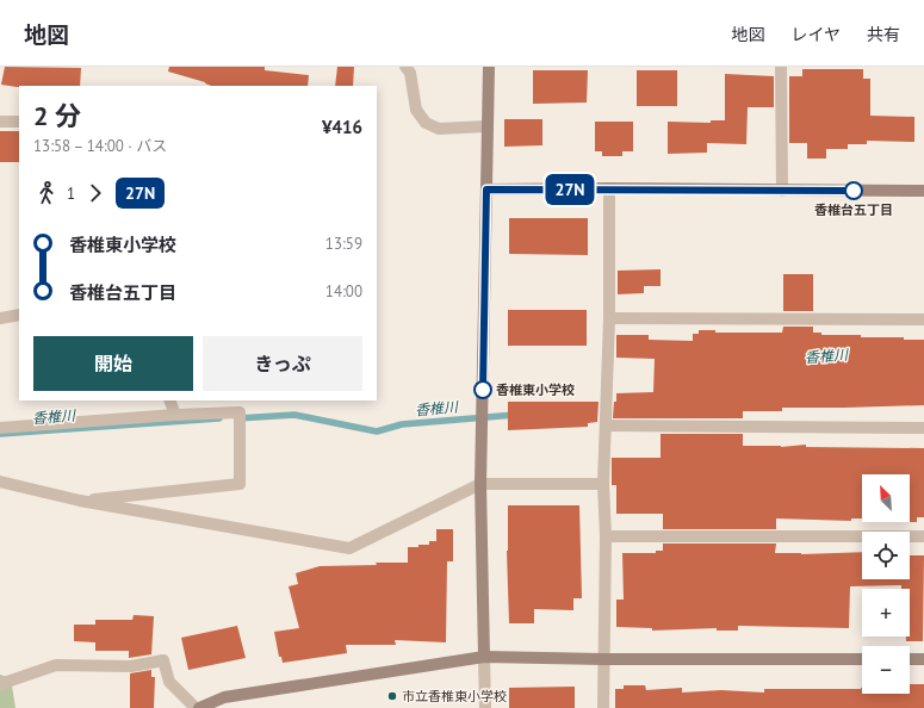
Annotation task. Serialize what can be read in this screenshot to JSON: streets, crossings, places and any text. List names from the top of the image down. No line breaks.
{"water":["香椎川"],"places":["香椎台五丁目","香椎東小学校","市立香椎東小学校"],"lines":["bus line 27N"],"north":"top left","page":{"header":"地図","nav":["地図","レイヤ","共有"],"on_map":"27N","heading":["2 分","13:58 – 14:00 · バス","¥416"],"legs":["1","27N"],"list":[{"name":"香椎東小学校","value":"13:59"},{"name":"香椎台五丁目","value":"14:00"}],"buttons":["開始","きっぷ"],"map_buttons":["+","−"]}}
